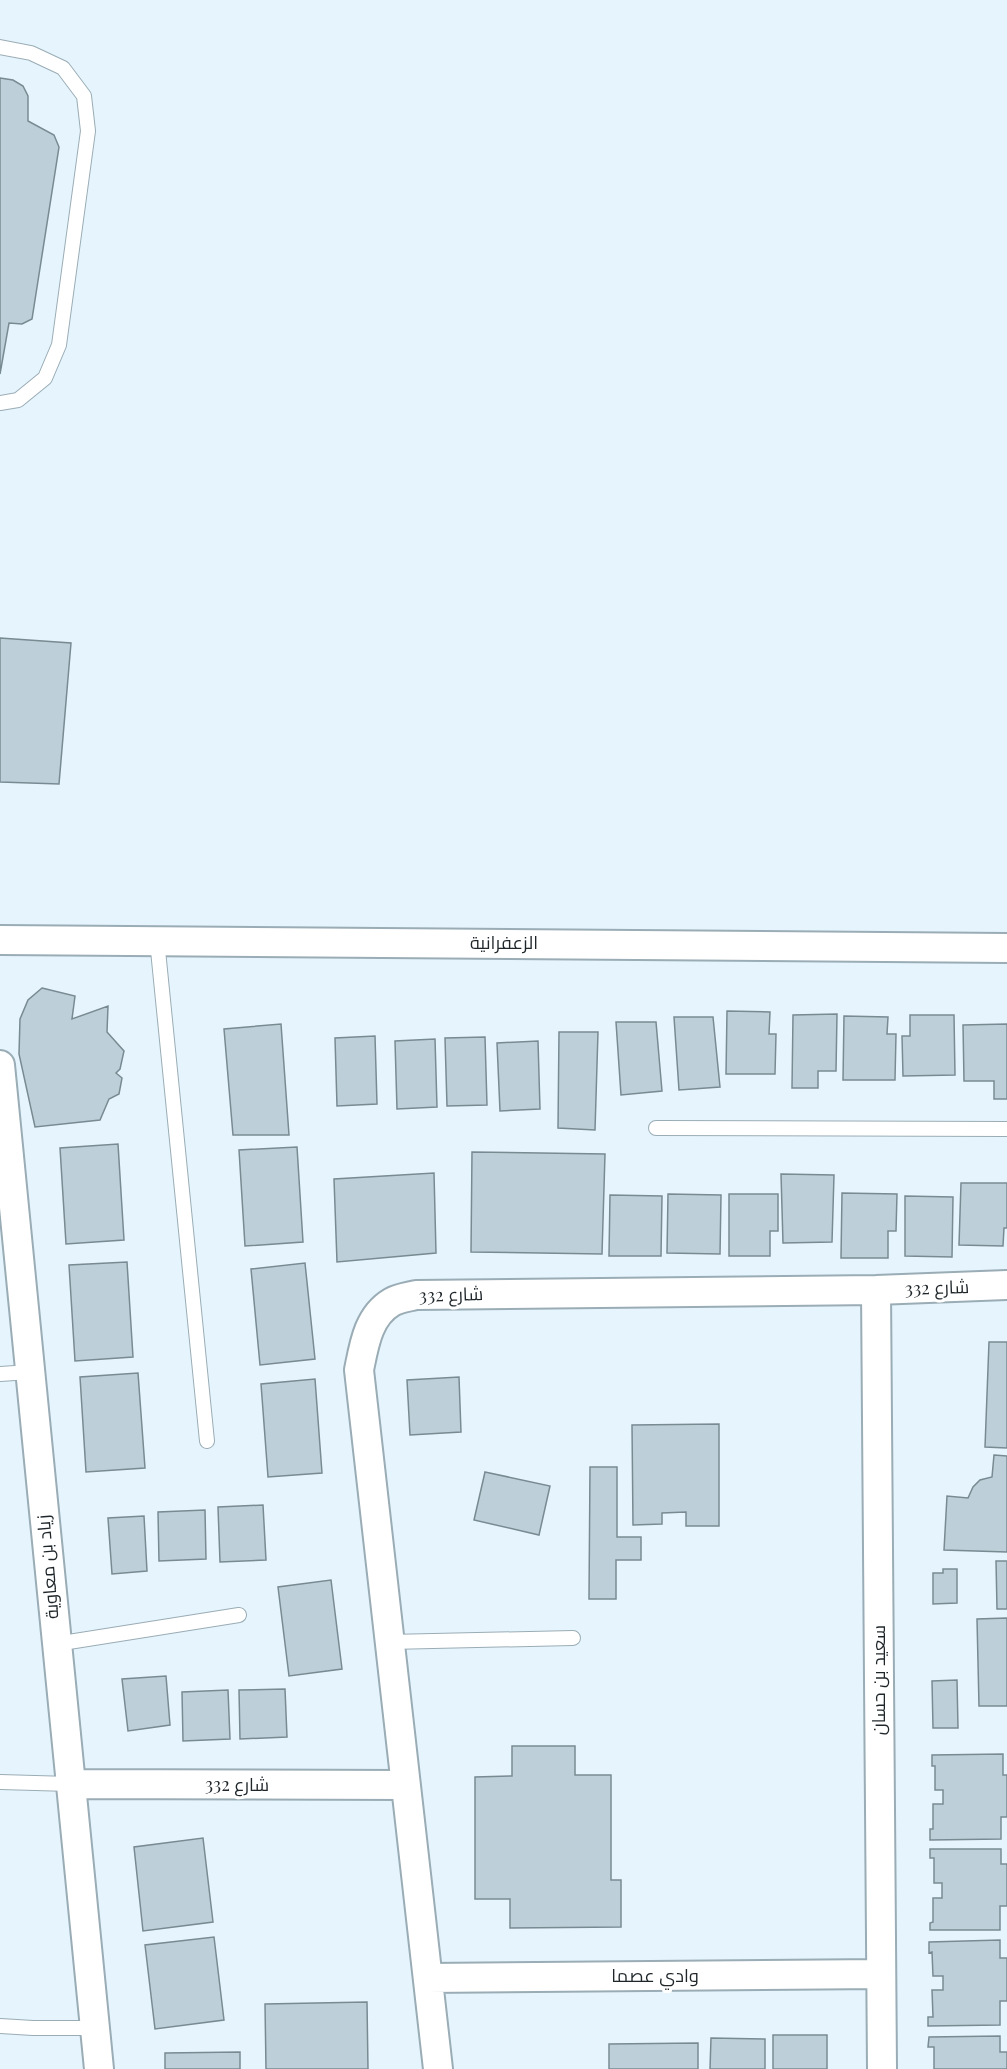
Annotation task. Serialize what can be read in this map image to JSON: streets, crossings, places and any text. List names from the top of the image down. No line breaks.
{"streets":{"street":["الزعفرانية","شارع 332","زياد بن معاوية","سعيد بن حسان","وادي عصما"]},"crossings":[["شارع 332","زياد بن معاوية"],["شارع 332","سعيد بن حسان"],["شارع 332","وادي عصما"],["سعيد بن حسان","وادي عصما"]]}
